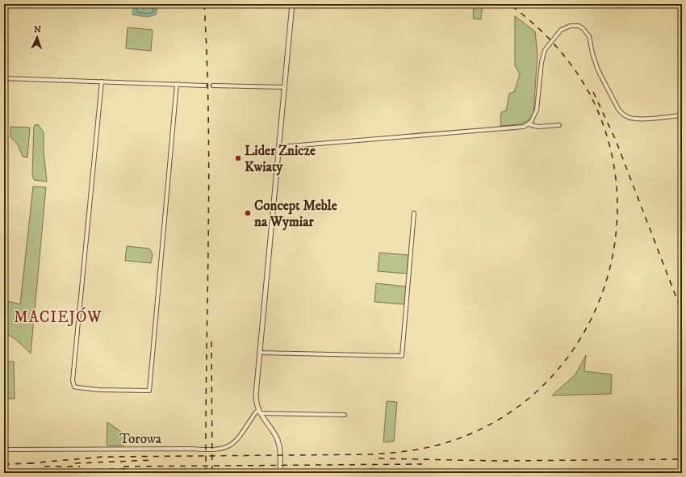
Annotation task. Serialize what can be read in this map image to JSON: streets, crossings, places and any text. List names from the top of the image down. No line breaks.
{"streets":{"street":["Torowa"]},"districts":["MACIEJÓW"],"places":["Lider Znicze Kwiaty","Concept Meble na Wymiar"],"north":"top"}
